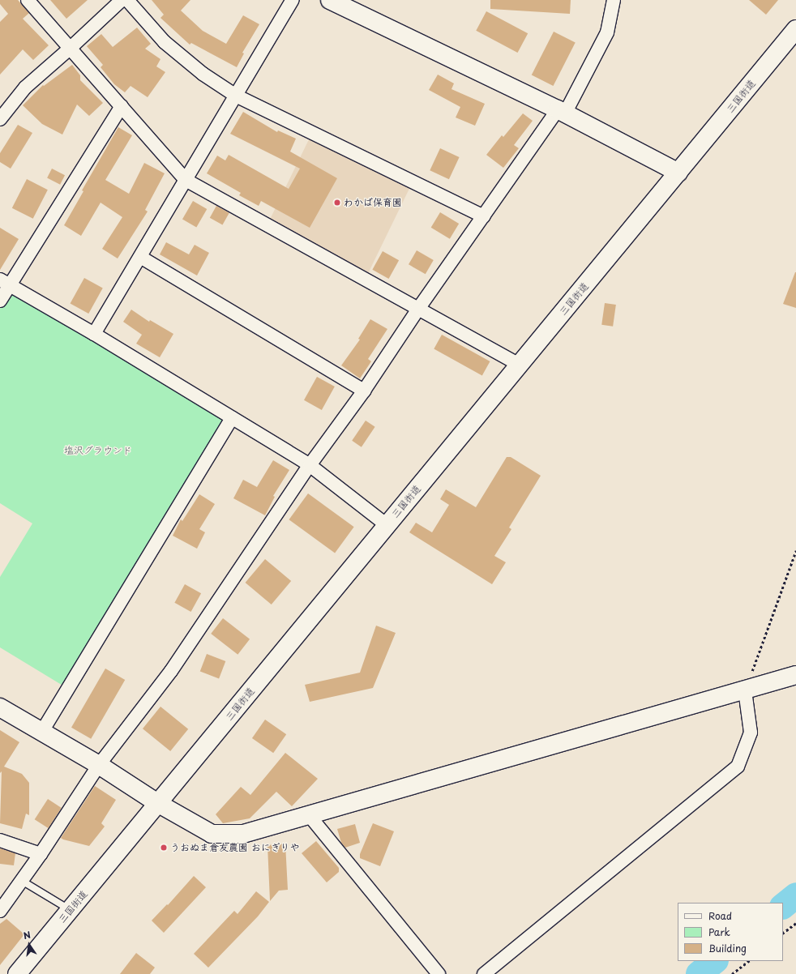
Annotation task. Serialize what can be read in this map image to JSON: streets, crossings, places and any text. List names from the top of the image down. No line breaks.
{"streets":{"main road":["三国街道"]},"parks":["塩沢グラウンド"],"places":["わかば保育園","うおぬま倉友農園 おにぎりや"],"legend":["Road","Park","Building"],"north":"top"}
